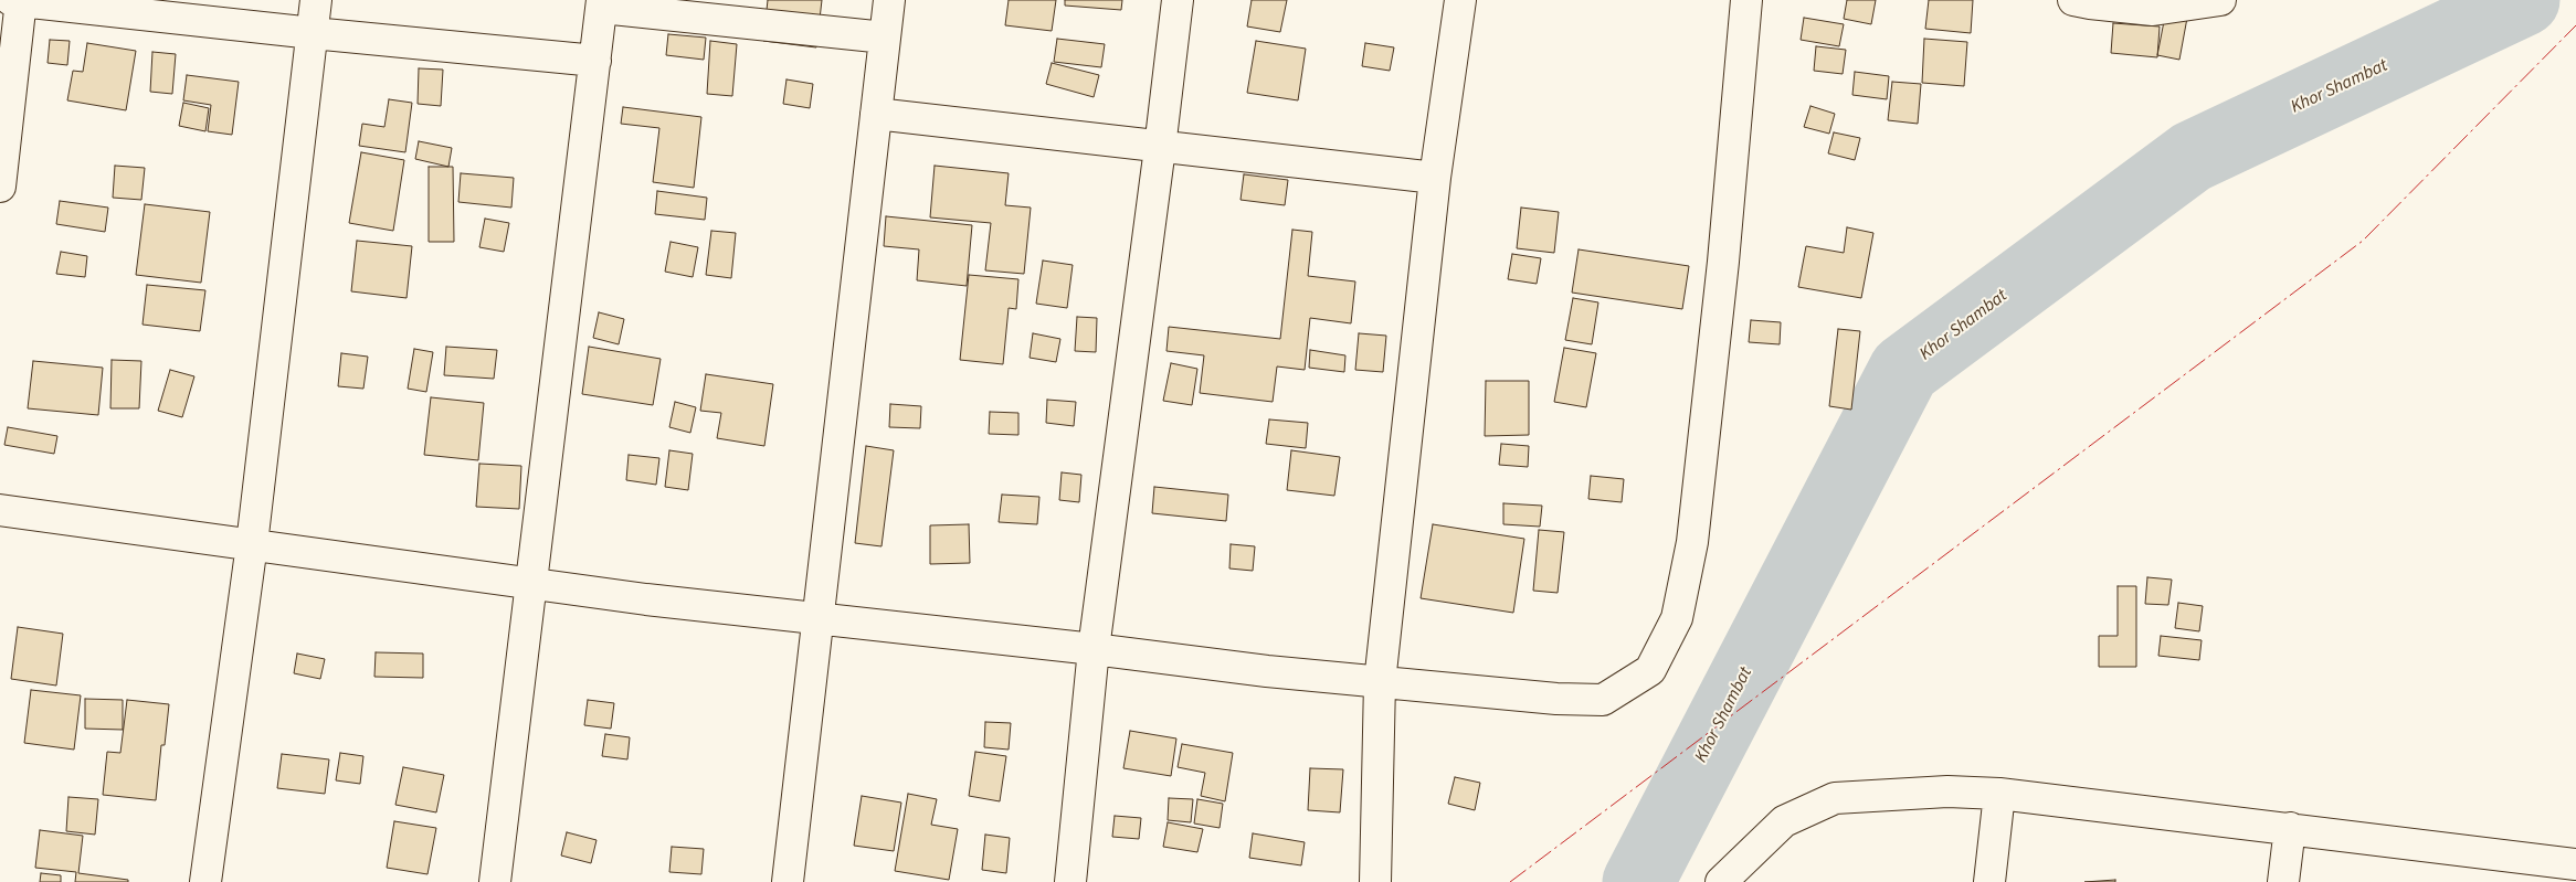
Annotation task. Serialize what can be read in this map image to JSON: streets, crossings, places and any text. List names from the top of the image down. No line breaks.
{"water":["Khor Shambat"]}
